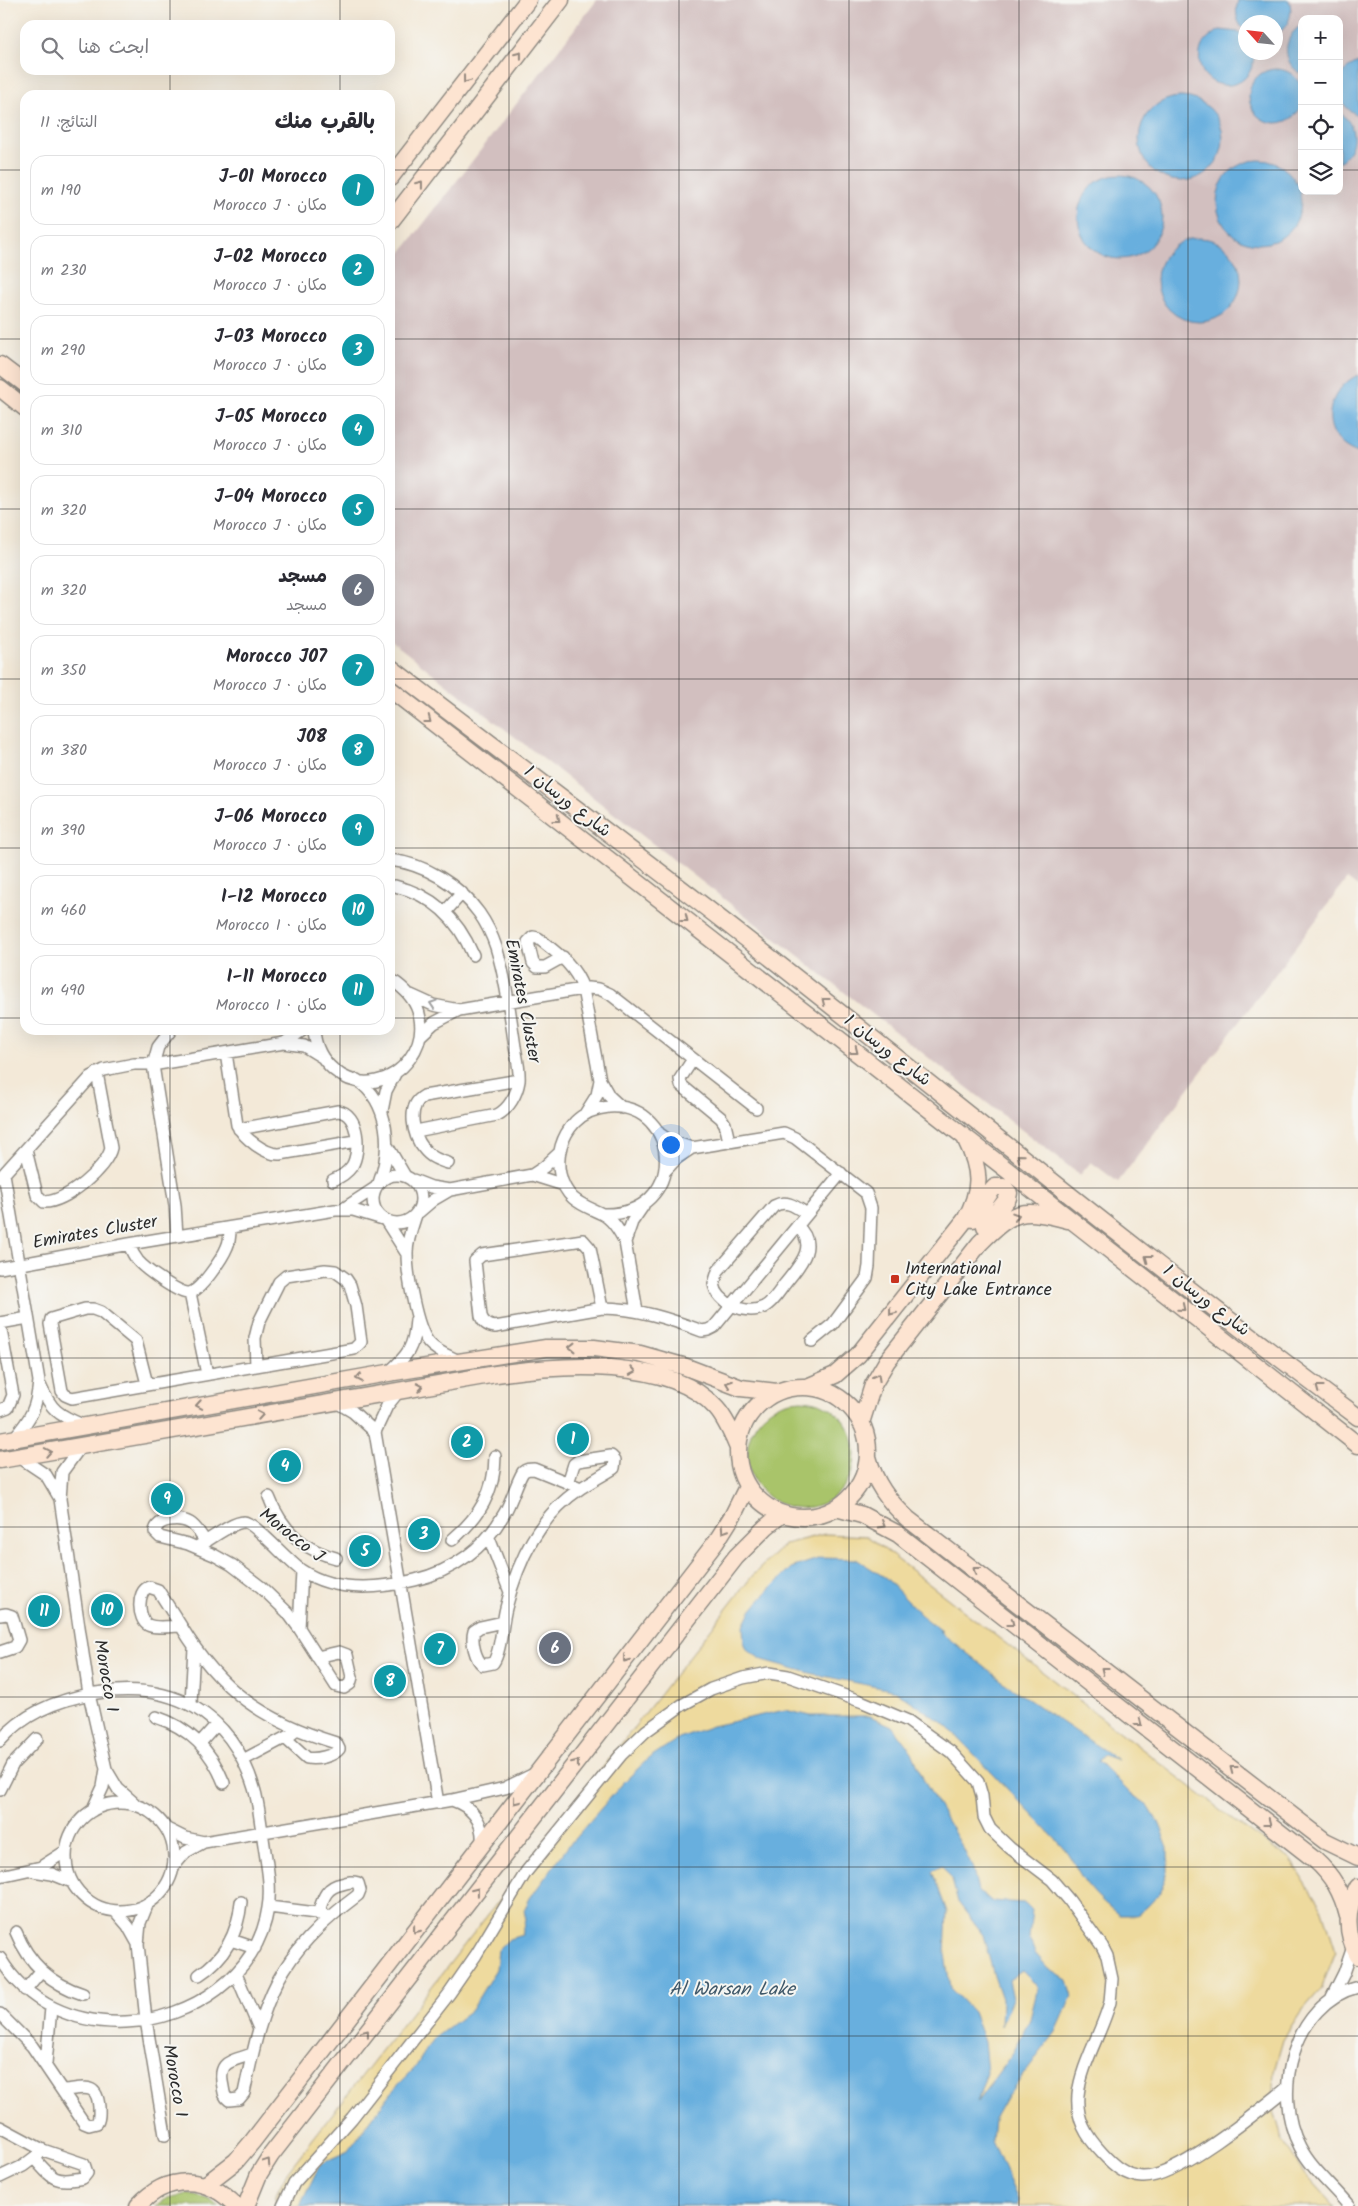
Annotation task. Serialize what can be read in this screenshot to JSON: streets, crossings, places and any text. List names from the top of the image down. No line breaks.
{"streets":{"street":["شارع ورسان 1","Emirates Cluster","Morocco J","Morocco I"]},"water":["Al Warsan Lake"],"places":{"transit":["International City Lake Entrance"]},"north":"top left","page":{"map_buttons":["+","−"],"search":"ابحث هنا","heading":["بالقرب منك","النتائج: 11"],"list":[{"mark":"1","name":"J-01 Morocco","note":"مكان · Morocco J","value":"190 m"},{"mark":"2","name":"J-02 Morocco","note":"مكان · Morocco J","value":"230 m"},{"mark":"3","name":"J-03 Morocco","note":"مكان · Morocco J","value":"290 m"},{"mark":"4","name":"J-05 Morocco","note":"مكان · Morocco J","value":"310 m"},{"mark":"5","name":"J-04 Morocco","note":"مكان · Morocco J","value":"320 m"},{"mark":"6","name":"مسجد","note":"مسجد","value":"320 m"},{"mark":"7","name":"Morocco J07","note":"مكان · Morocco J","value":"350 m"},{"mark":"8","name":"J08","note":"مكان · Morocco J","value":"380 m"},{"mark":"9","name":"J-06 Morocco","note":"مكان · Morocco J","value":"390 m"},{"mark":"10","name":"I-12 Morocco","note":"مكان · Morocco I","value":"460 m"},{"mark":"11","name":"I-11 Morocco","note":"مكان · Morocco I","value":"490 m"}],"pins":["1","2","4","9","3","5","10","11","6","7","8"]}}
